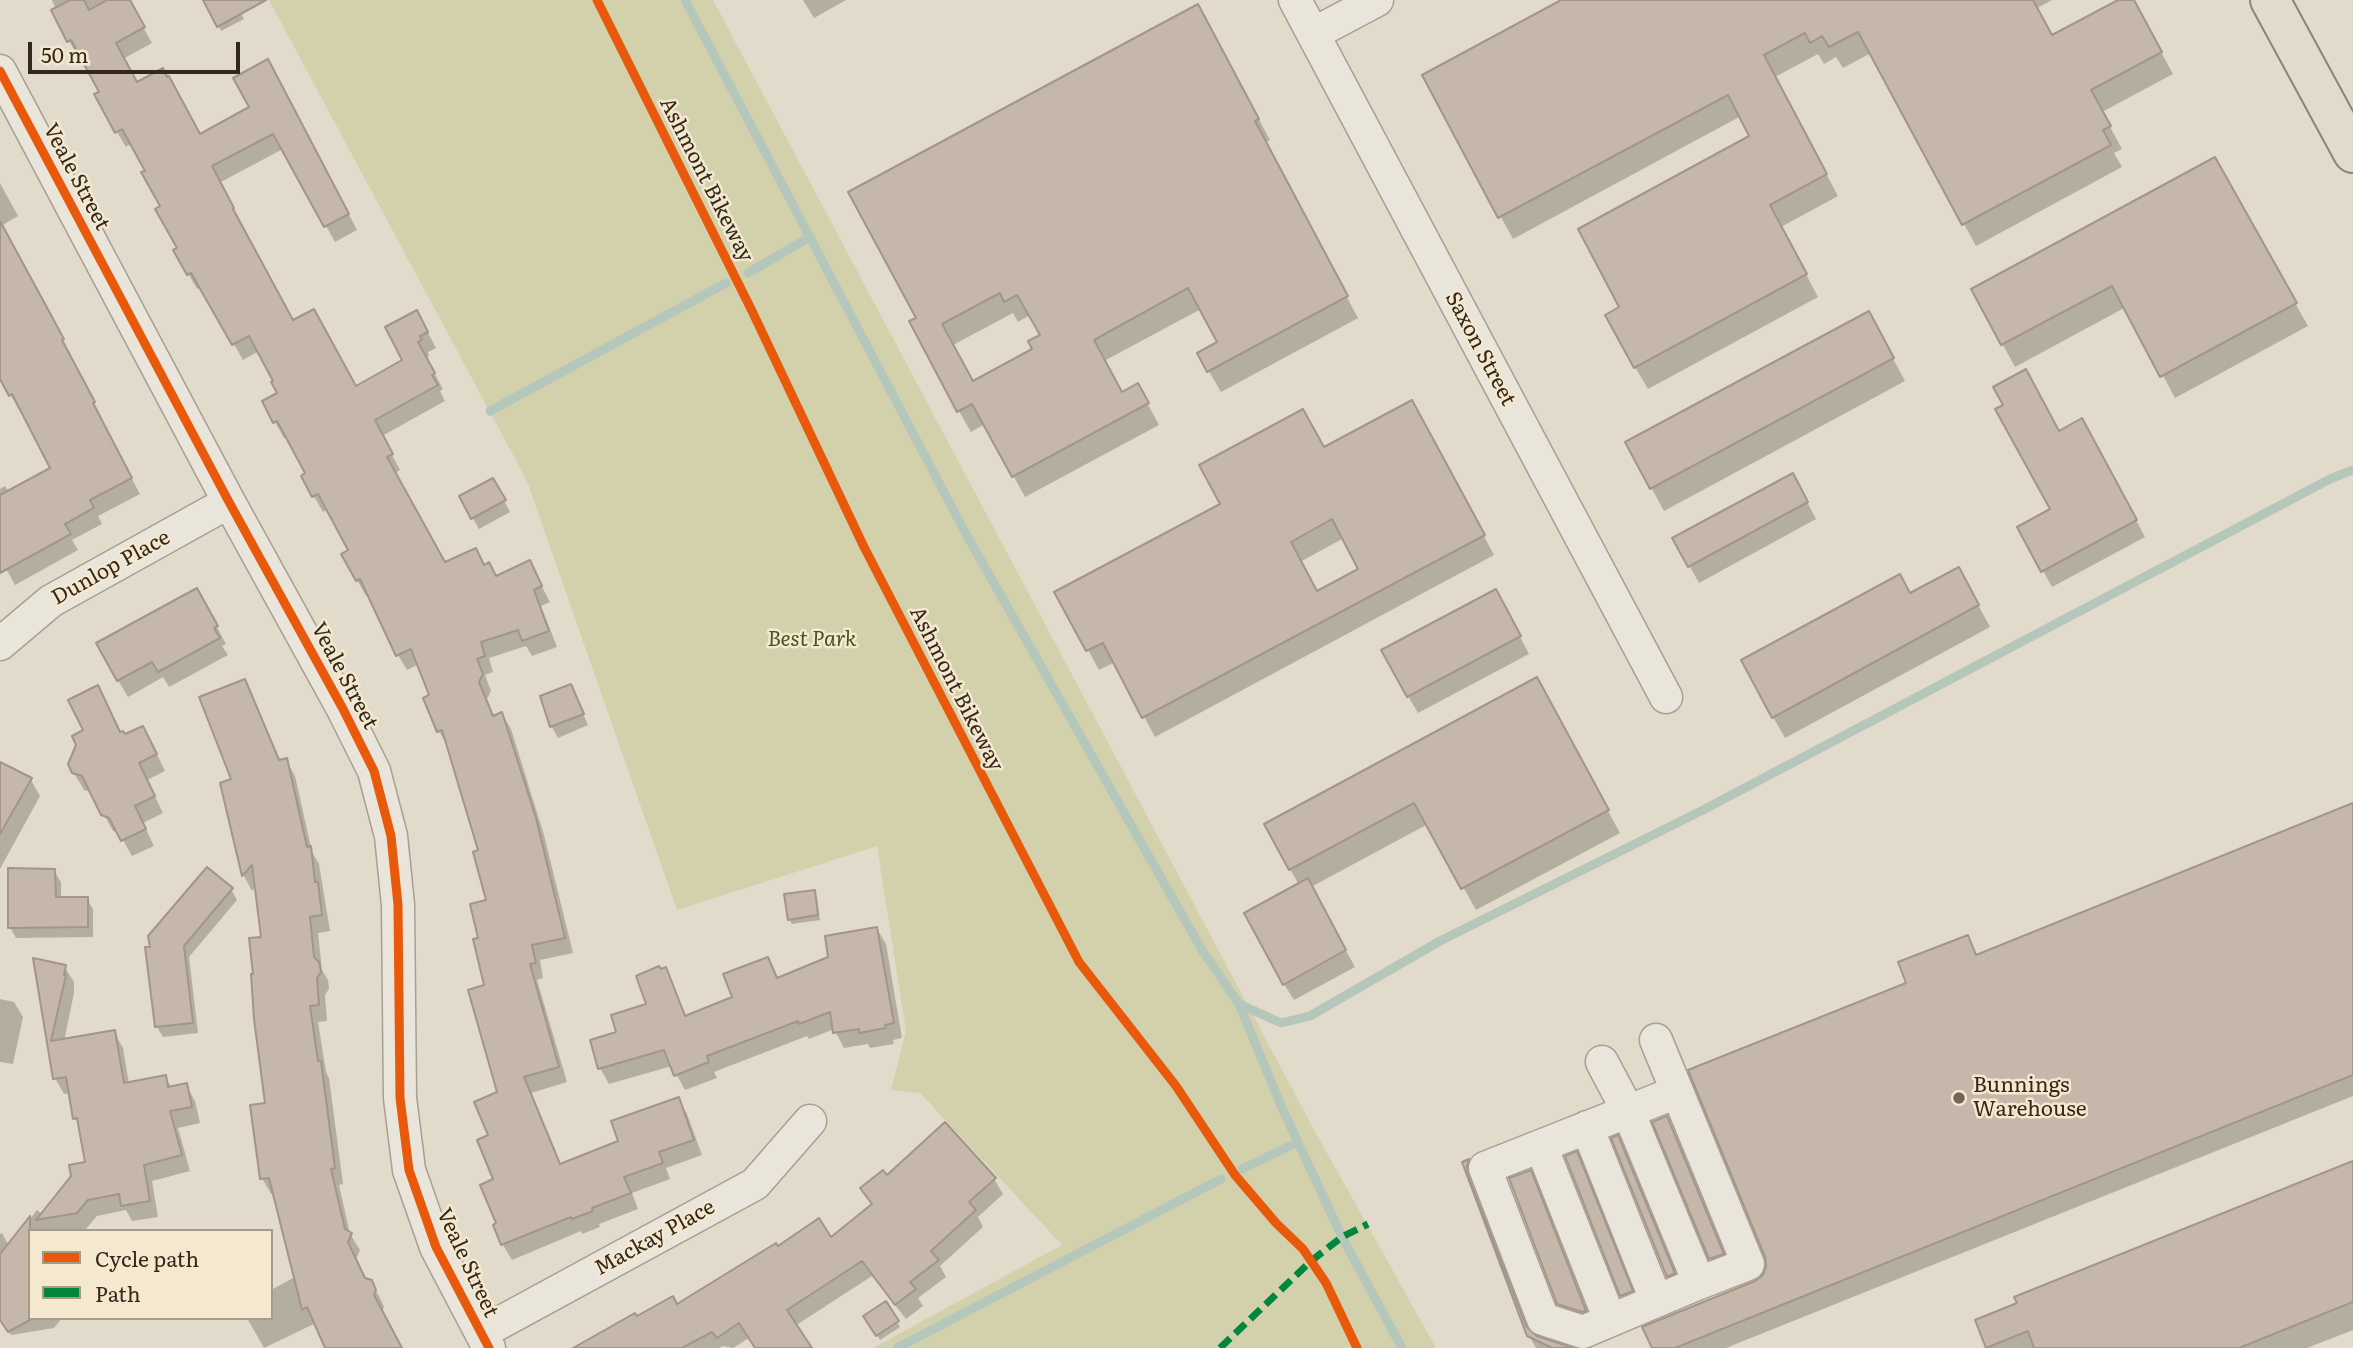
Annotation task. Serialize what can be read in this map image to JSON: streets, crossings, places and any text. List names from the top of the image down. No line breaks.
{"streets":{"street":["Veale Street","Saxon Street","Dunlop Place","Mackay Place"],"cycle path":["Ashmont Bikeway"]},"crossings":[["Veale Street","Dunlop Place"],["Veale Street","Mackay Place"]],"parks":["Best Park"],"places":["Bunnings Warehouse"],"legend":["Cycle path","Path"],"scale_bar":"50 m"}
